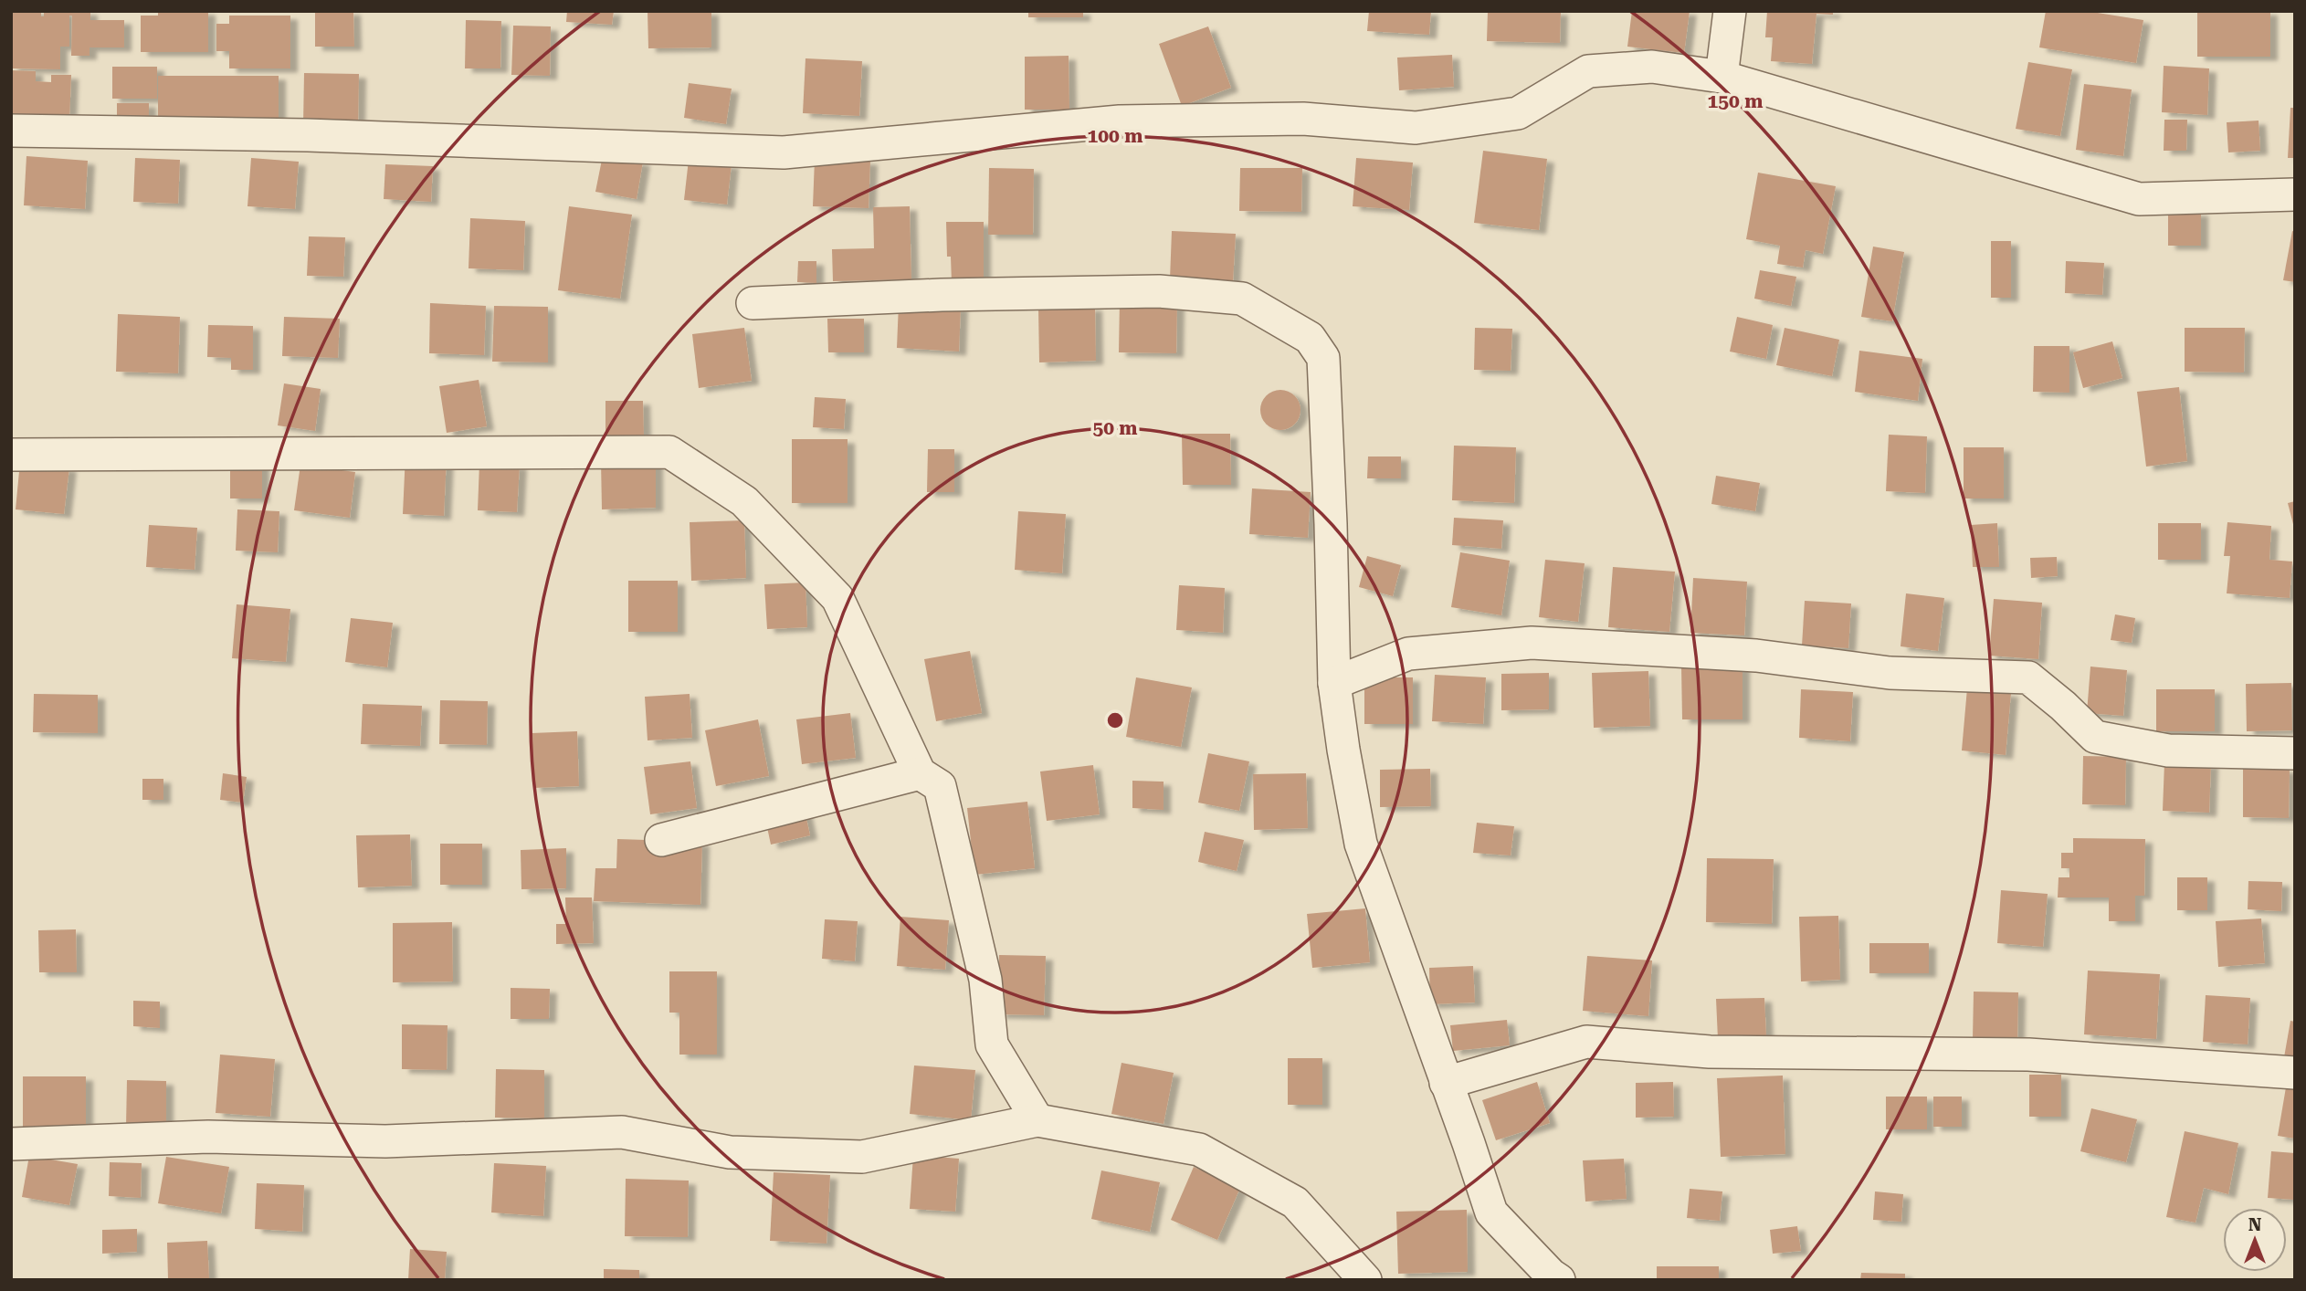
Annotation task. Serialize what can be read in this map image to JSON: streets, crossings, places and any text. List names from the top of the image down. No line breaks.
{"north":"top","rings":["150 m","100 m","50 m"]}
